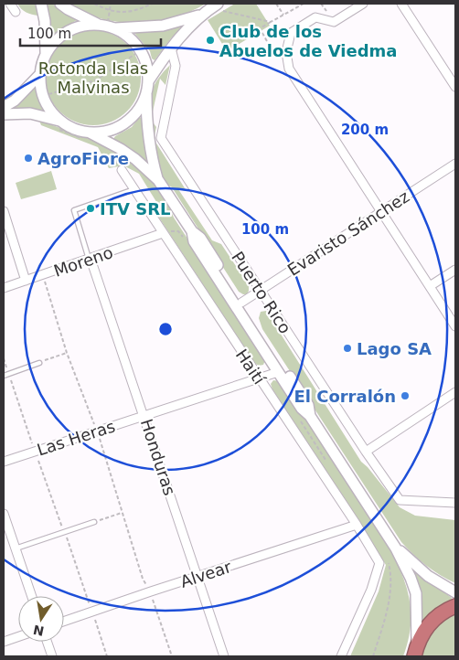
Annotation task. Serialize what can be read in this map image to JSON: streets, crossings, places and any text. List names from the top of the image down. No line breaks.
{"streets":{"street":["Evaristo Sánchez","Moreno","Puerto Rico","Haití","Las Heras","Honduras","Alvear"]},"crossings":[["Evaristo Sánchez","Puerto Rico"],["Moreno","Haití"],["Moreno","Honduras"],["Haití","Las Heras"],["Haití","Alvear"],["Las Heras","Honduras"],["Honduras","Alvear"]],"parks":["Rotonda Islas Malvinas"],"places":["Club de los Abuelos de Viedma","AgroFiore","ITV SRL","Lago SA","El Corralón"],"scale_bar":"100 m","north":"bottom","rings":["200 m","100 m"]}
